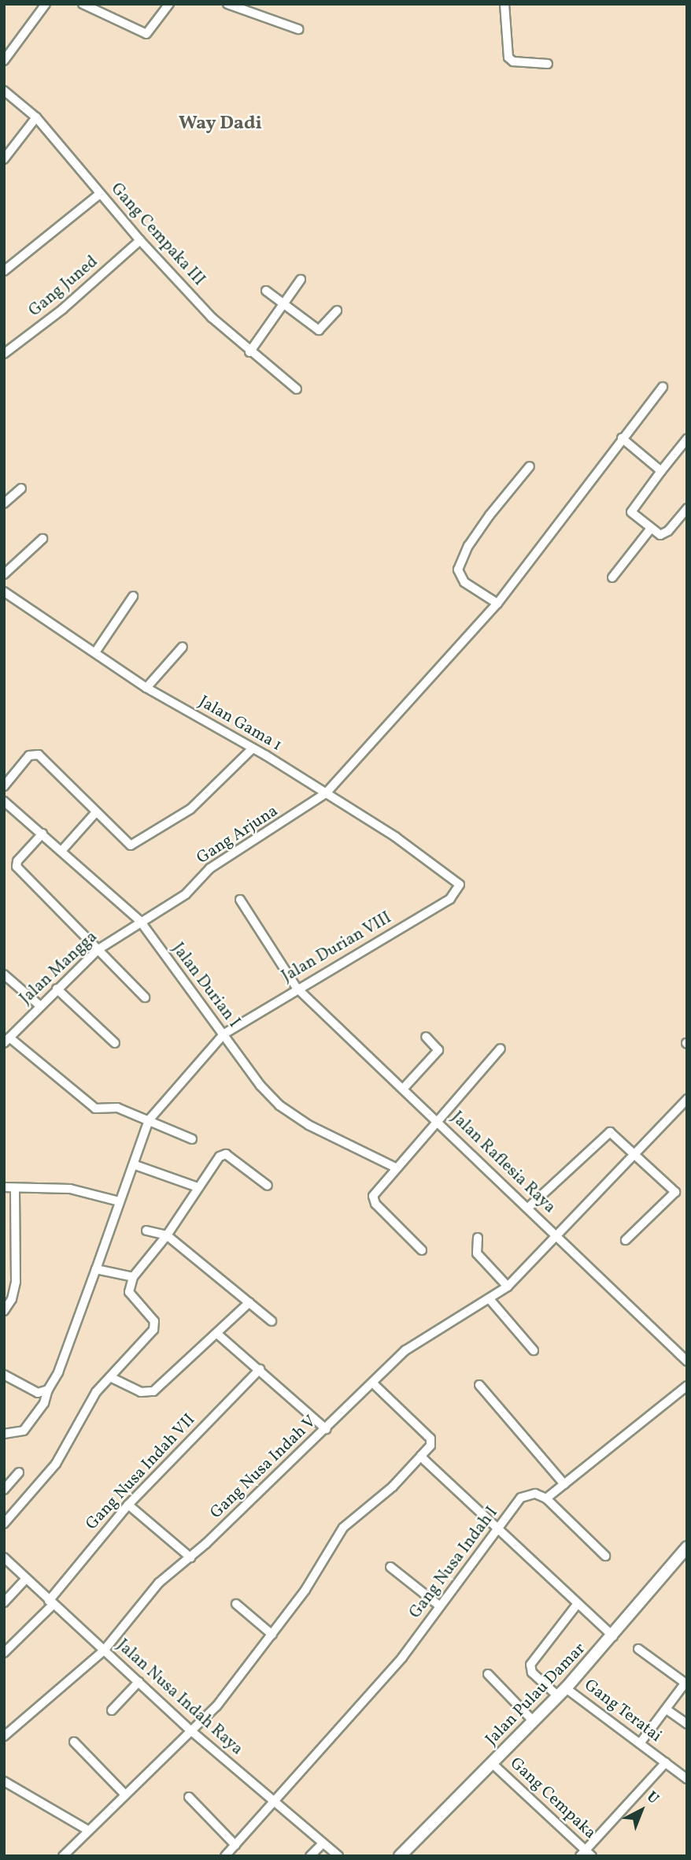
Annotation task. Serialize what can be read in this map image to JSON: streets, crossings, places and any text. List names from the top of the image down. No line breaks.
{"streets":{"street":["Gang Cempaka III","Gang Juned","Jalan Gama 1","Gang Arjuna","Jalan Durian VIII","Jalan Mangga","Jalan Durian I","Jalan Raflesia Raya","Gang Nusa Indah V","Gang Nusa Indah VII","Gang Nusa Indah I","Jalan Pulau Damar","Jalan Nusa Indah Raya","Gang Teratai","Gang Cempaka"]},"crossings":[["Gang Cempaka III","Gang Juned"],["Jalan Gama 1","Gang Arjuna"],["Jalan Gama 1","Jalan Durian VIII"],["Gang Arjuna","Jalan Mangga"],["Gang Arjuna","Jalan Durian I"],["Jalan Durian VIII","Jalan Durian I"],["Jalan Durian VIII","Jalan Raflesia Raya"],["Jalan Mangga","Jalan Durian I"],["Jalan Raflesia Raya","Gang Nusa Indah V"],["Gang Nusa Indah V","Jalan Nusa Indah Raya"],["Gang Nusa Indah VII","Jalan Nusa Indah Raya"],["Gang Nusa Indah I","Jalan Nusa Indah Raya"],["Jalan Pulau Damar","Gang Teratai"],["Jalan Pulau Damar","Gang Cempaka"]],"districts":["Way Dadi"],"north":"top right"}
